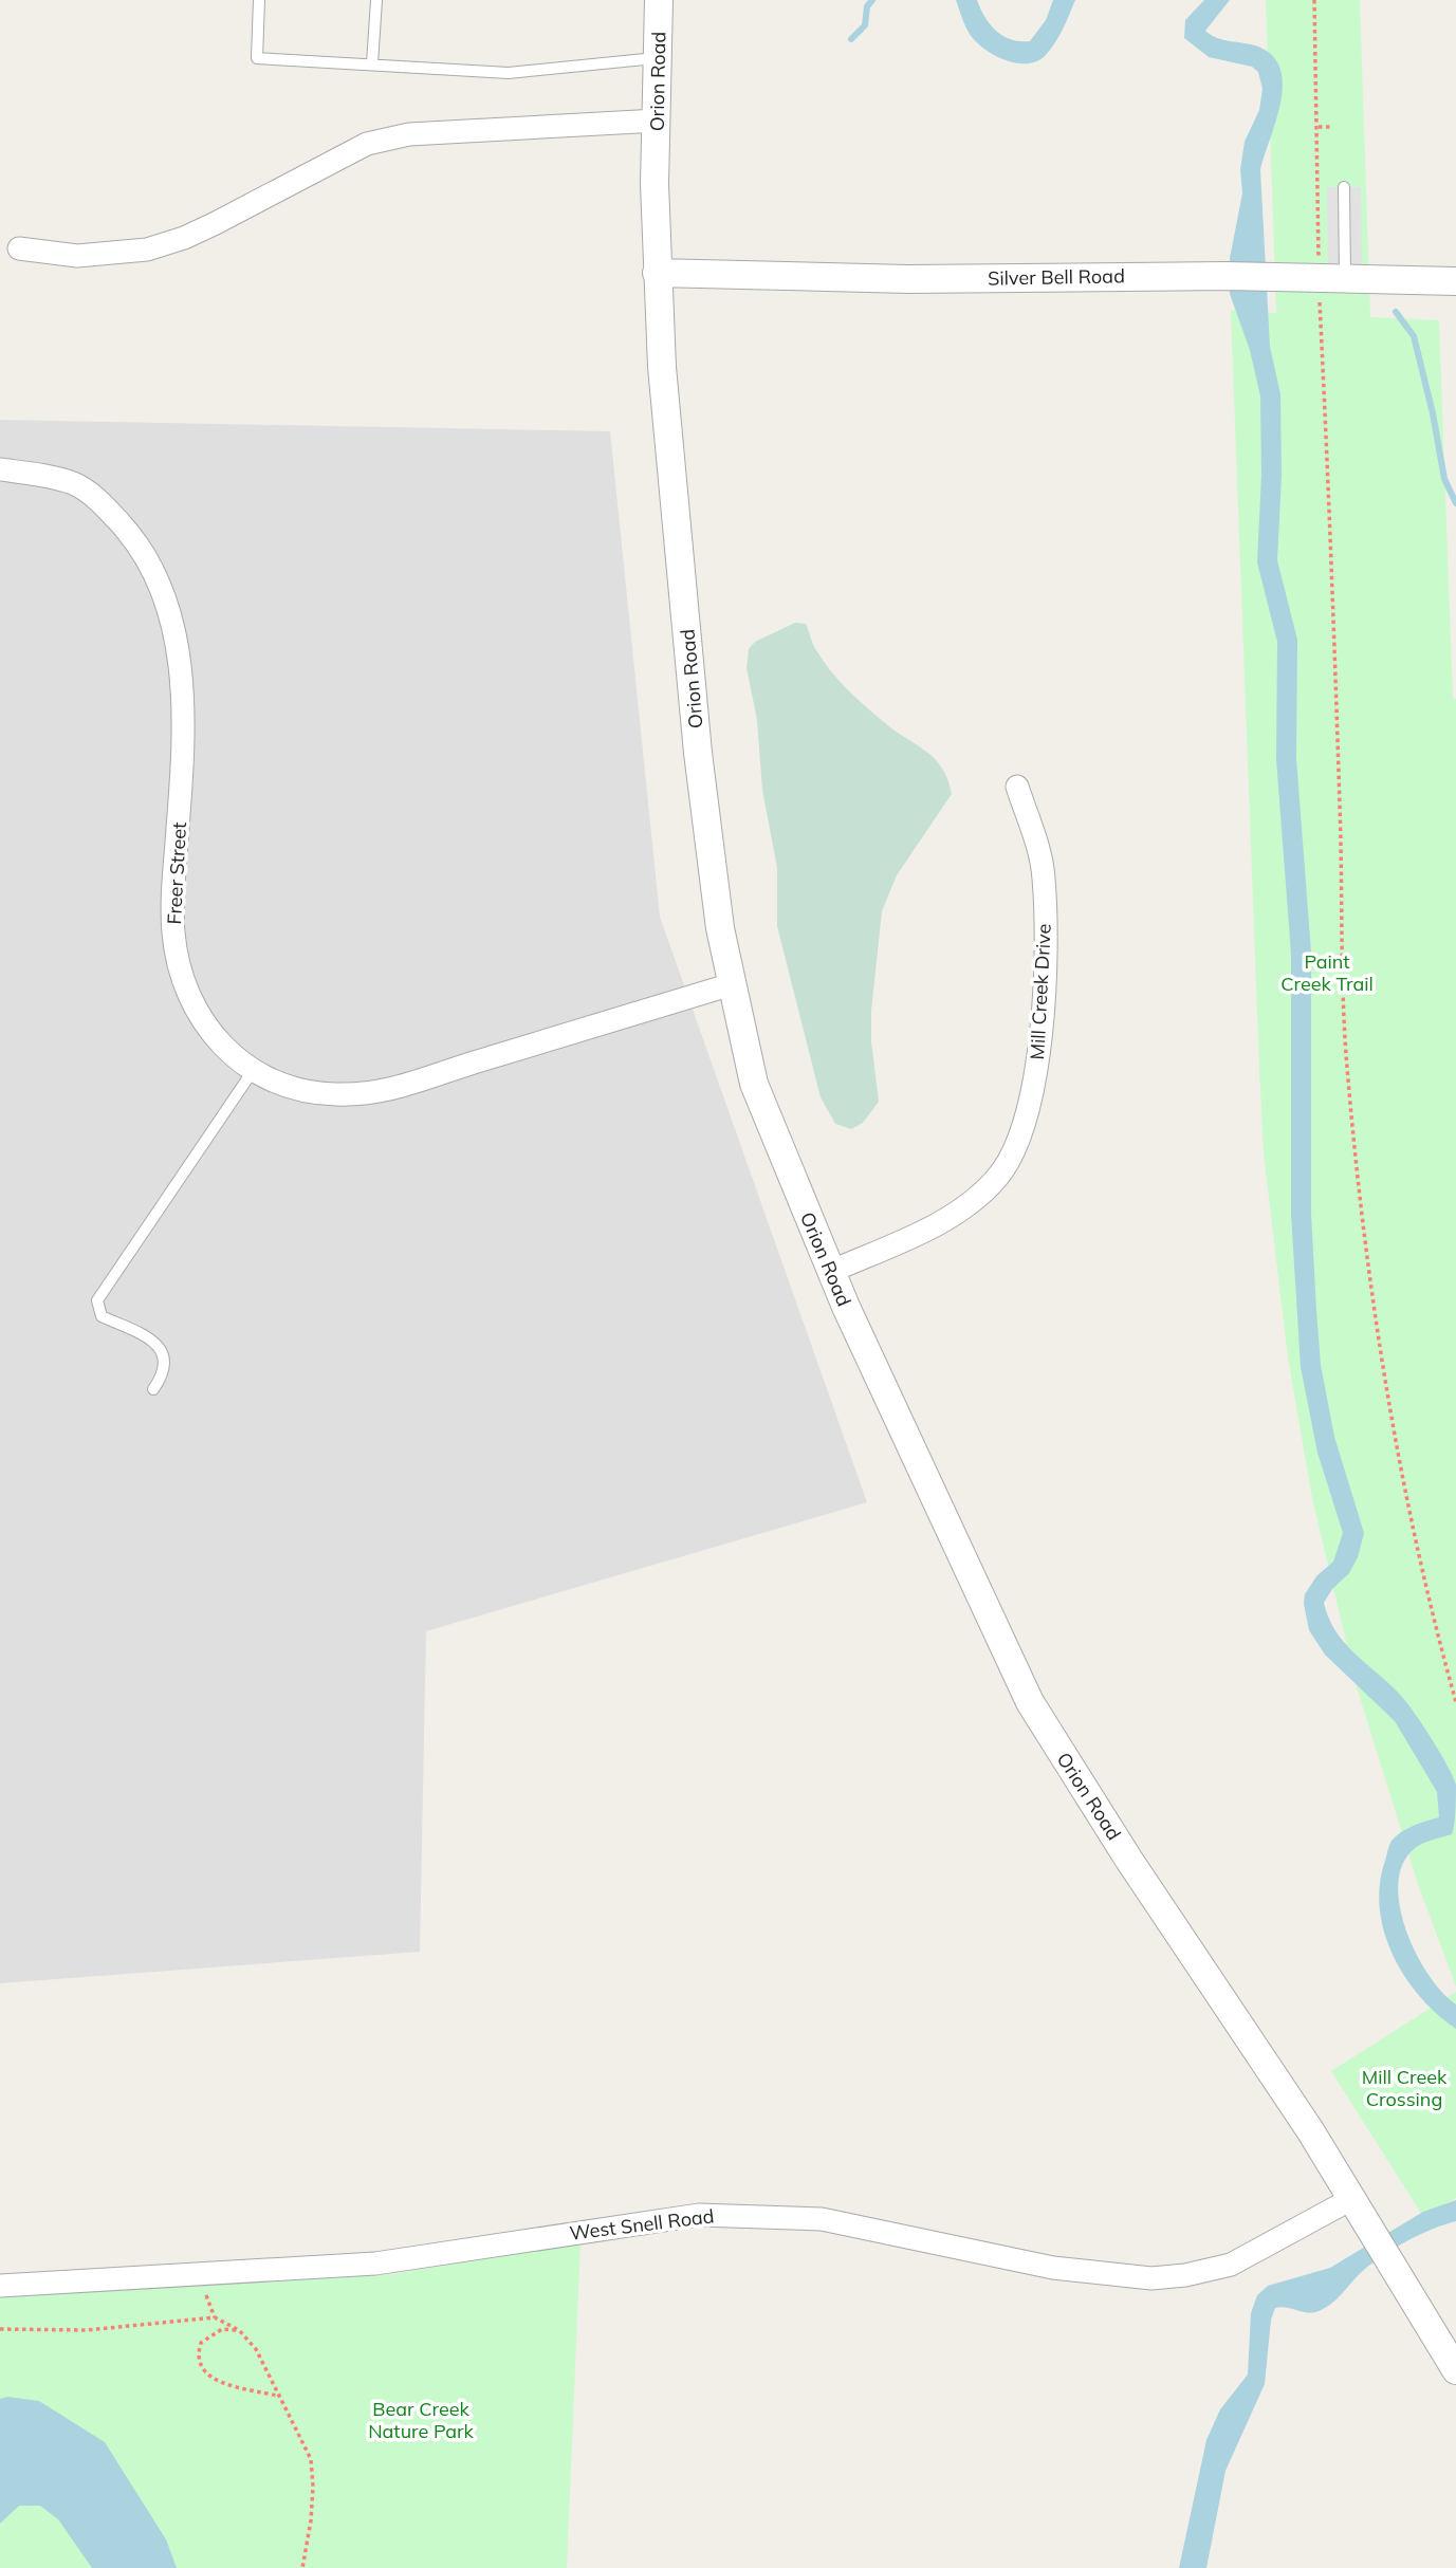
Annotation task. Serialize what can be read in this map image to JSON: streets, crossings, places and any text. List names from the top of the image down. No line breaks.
{"streets":{"street":["Orion Road","Silver Bell Road","Freer Street","Mill Creek Drive","West Snell Road"]},"crossings":[["Orion Road","Silver Bell Road"],["Orion Road","Freer Street"],["Orion Road","Mill Creek Drive"],["Orion Road","West Snell Road"]],"parks":["Paint Creek Trail","Mill Creek Crossing","Bear Creek Nature Park"]}
